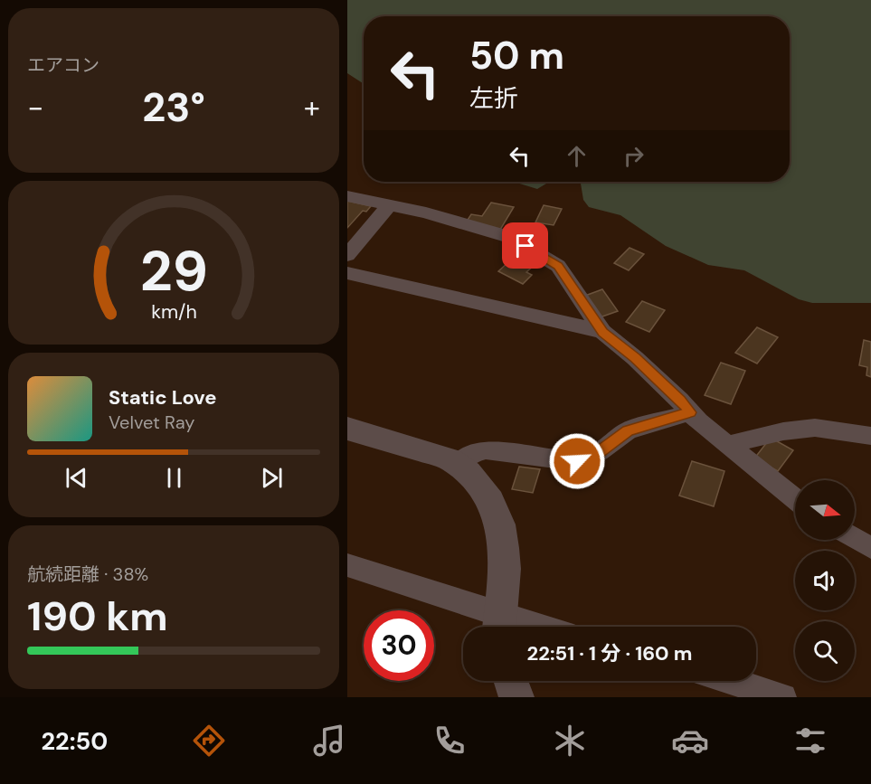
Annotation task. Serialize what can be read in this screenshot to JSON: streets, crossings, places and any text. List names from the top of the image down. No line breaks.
{"north":"right","page":{"tile":["エアコン",["航続距離 · 38%","190 km"]],"turn":["50 m","左折"],"heat":["−","23°","+"],"song":["Static Love","Velvet Ray"],"limit":"30","trip":"22:51 · 1 分 · 160 m","tabs":"22:50","gauge":["29","km/h"]}}
